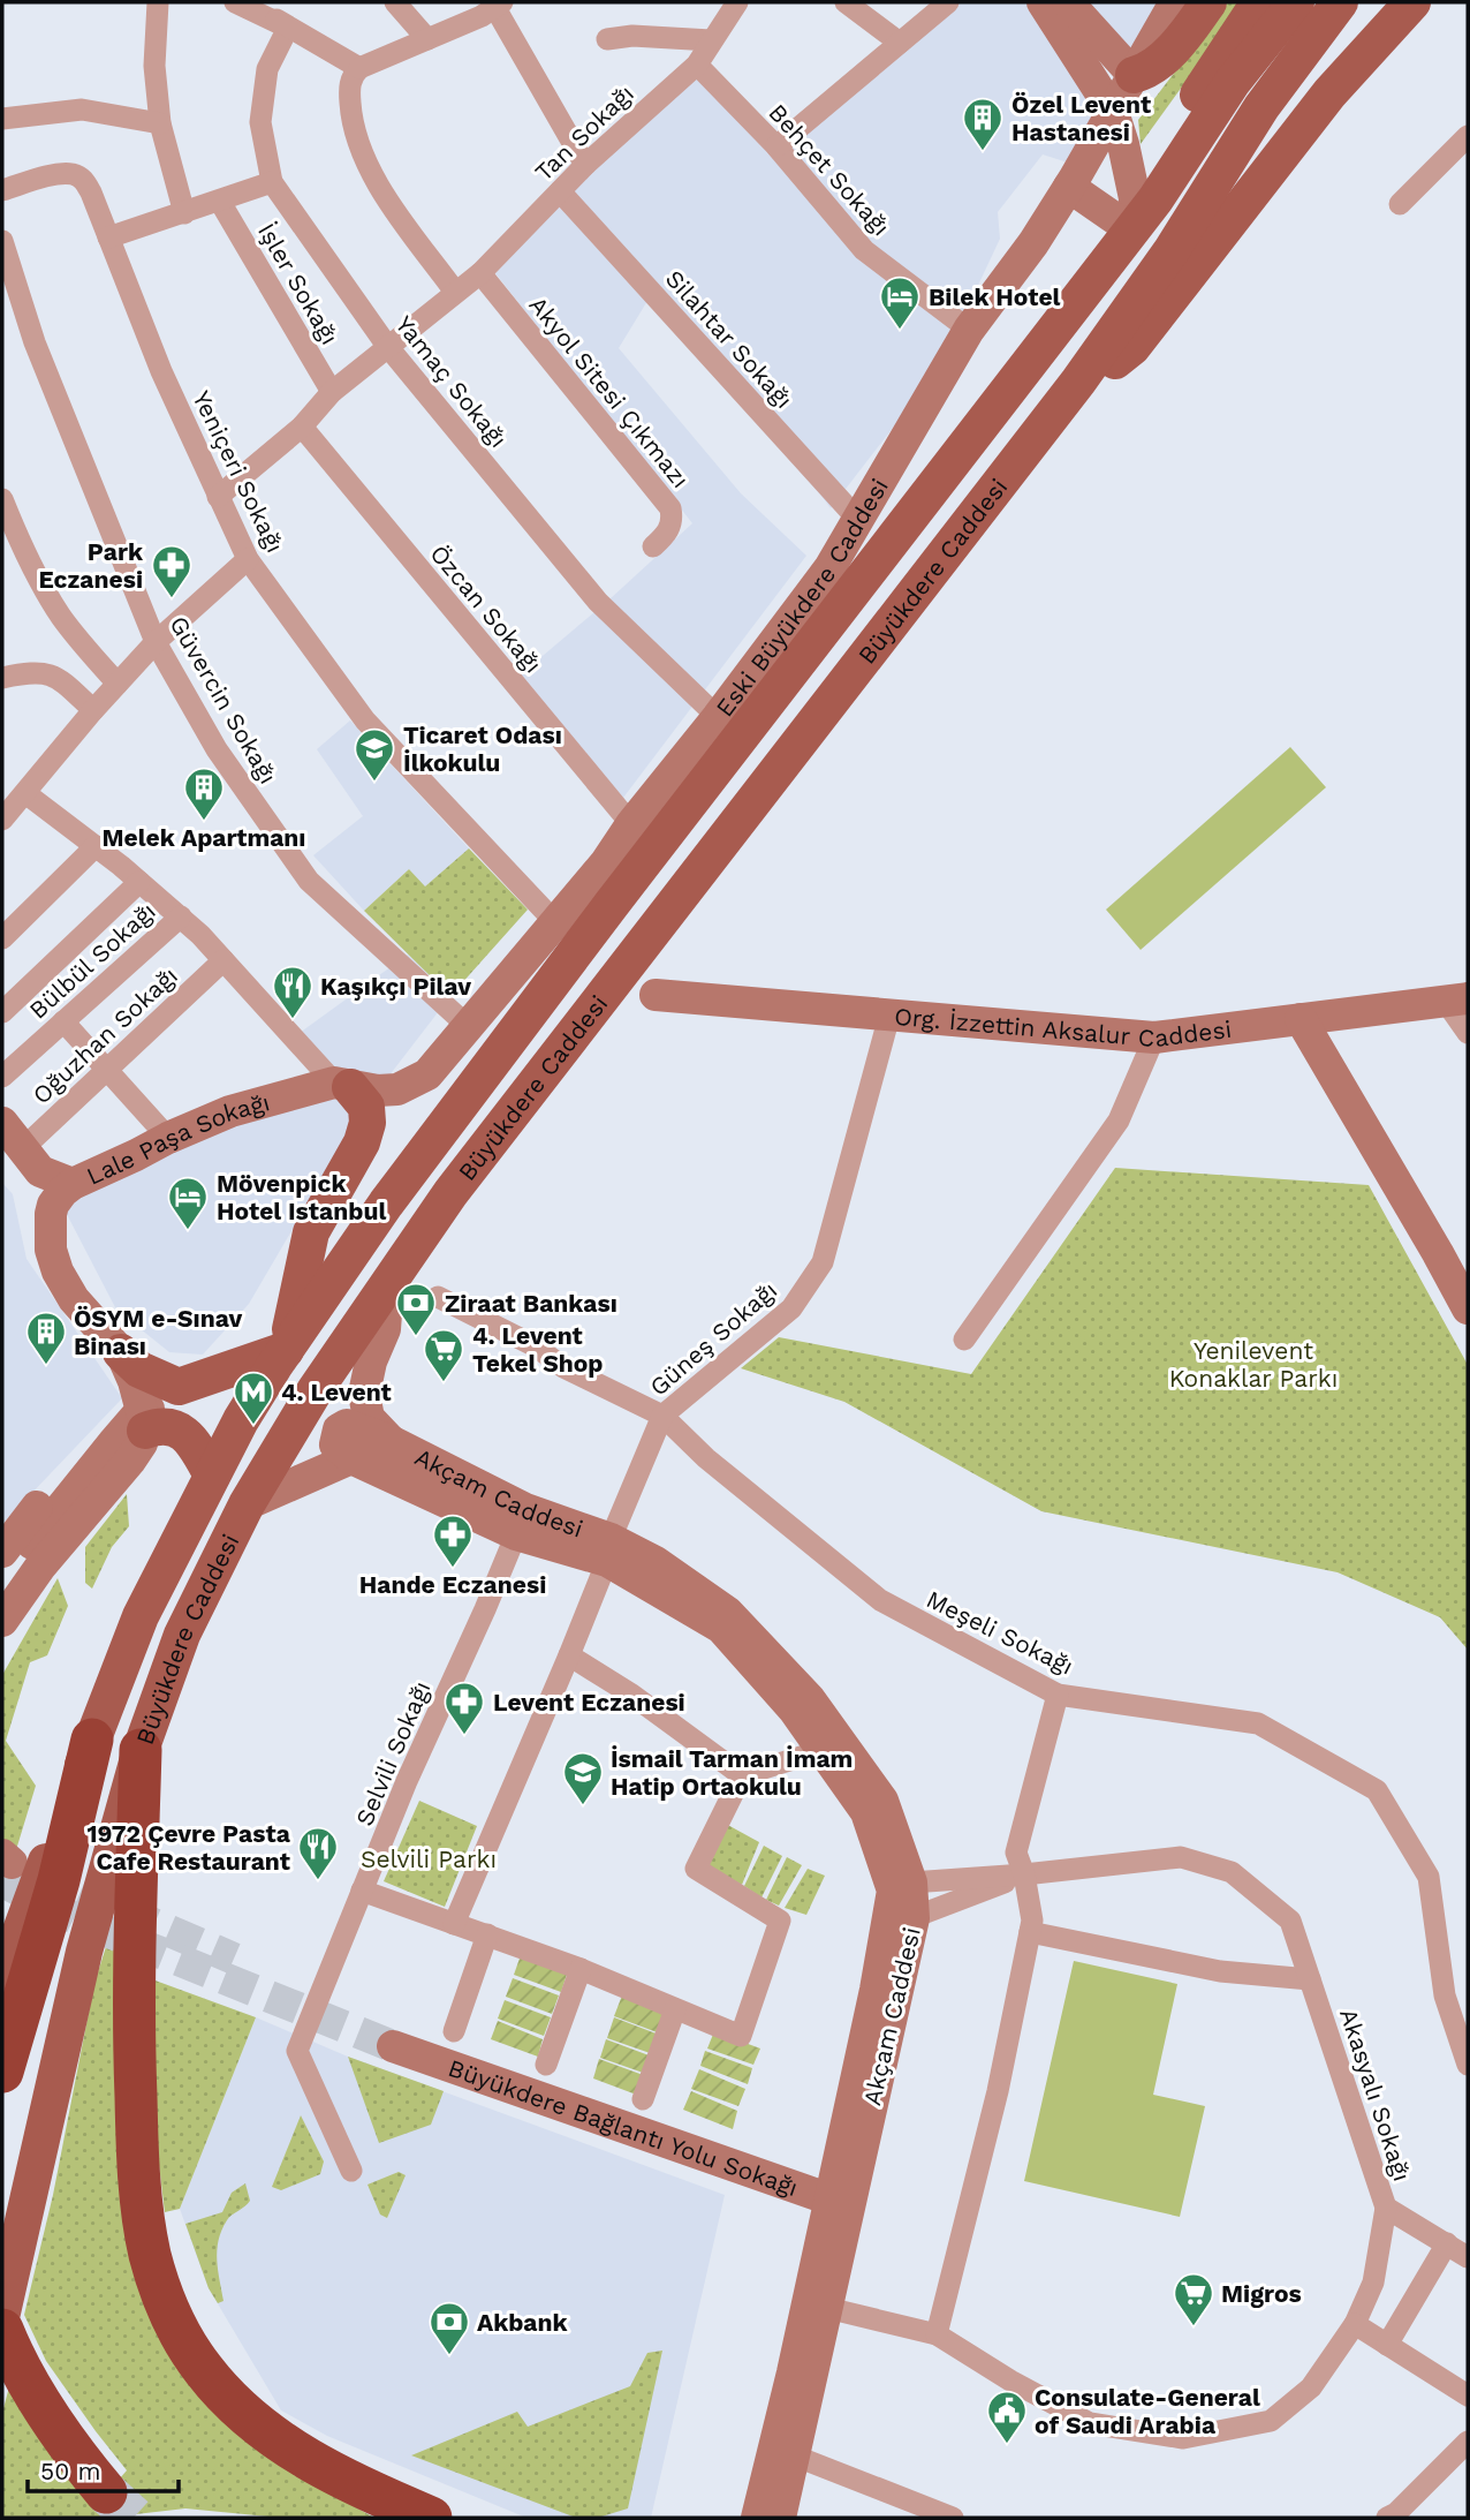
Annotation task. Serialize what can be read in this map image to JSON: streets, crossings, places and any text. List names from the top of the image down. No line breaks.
{"streets":{"main road":["Büyükdere Caddesi","Eski Büyükdere Caddesi","Org. İzzettin Aksalur Caddesi","Lale Paşa Sokağı","Akçam Caddesi"],"street":["Tan Sokağı","Behçet Sokağı","İşler Sokağı","Silahtar Sokağı","Yamaç Sokağı","Akyol Sitesi Çıkmazı","Yeniçeri Sokağı","Özcan Sokağı","Güvercin Sokağı","Bülbül Sokağı","Oğuzhan Sokağı","Güneş Sokağı","Meşeli Sokağı","Selvili Sokağı","Akasyalı Sokağı"]},"crossings":[["Tan Sokağı","Behçet Sokağı"],["Tan Sokağı","İşler Sokağı"],["Tan Sokağı","Silahtar Sokağı"],["Tan Sokağı","Yamaç Sokağı"],["Tan Sokağı","Akyol Sitesi Çıkmazı"],["Tan Sokağı","Yeniçeri Sokağı"],["Tan Sokağı","Özcan Sokağı"],["Behçet Sokağı","Eski Büyükdere Caddesi"],["Silahtar Sokağı","Eski Büyükdere Caddesi"],["Yamaç Sokağı","Eski Büyükdere Caddesi"],["Yeniçeri Sokağı","Eski Büyükdere Caddesi"],["Eski Büyükdere Caddesi","Özcan Sokağı"],["Eski Büyükdere Caddesi","Güvercin Sokağı"],["Eski Büyükdere Caddesi","Lale Paşa Sokağı"],["Org. İzzettin Aksalur Caddesi","Güneş Sokağı"],["Güneş Sokağı","Akçam Caddesi"],["Güneş Sokağı","Meşeli Sokağı"],["Akçam Caddesi","Selvili Sokağı"],["Akçam Caddesi","Akasyalı Sokağı"]],"parks":["Yenilevent Konaklar Parkı","Selvili Parkı"],"places":{"building":["Özel Levent Hastanesi","Melek Apartmanı","ÖSYM e-Sınav Binası"],"hotel":["Bilek Hotel","Mövenpick Hotel Istanbul"],"pharmacy":["Park Eczanesi","Hande Eczanesi","Levent Eczanesi"],"school or university":["Ticaret Odası İlkokulu","İsmail Tarman İmam Hatip Ortaokulu"],"restaurant":["Kaşıkçı Pilav","1972 Çevre Pasta Cafe Restaurant"],"bank":["Ziraat Bankası","Akbank"],"supermarket":["4. Levent Tekel Shop","Migros"],"metro station":["4. Levent"],"public building":["Consulate-General of Saudi Arabia"]},"scale_bar":"50 m"}
